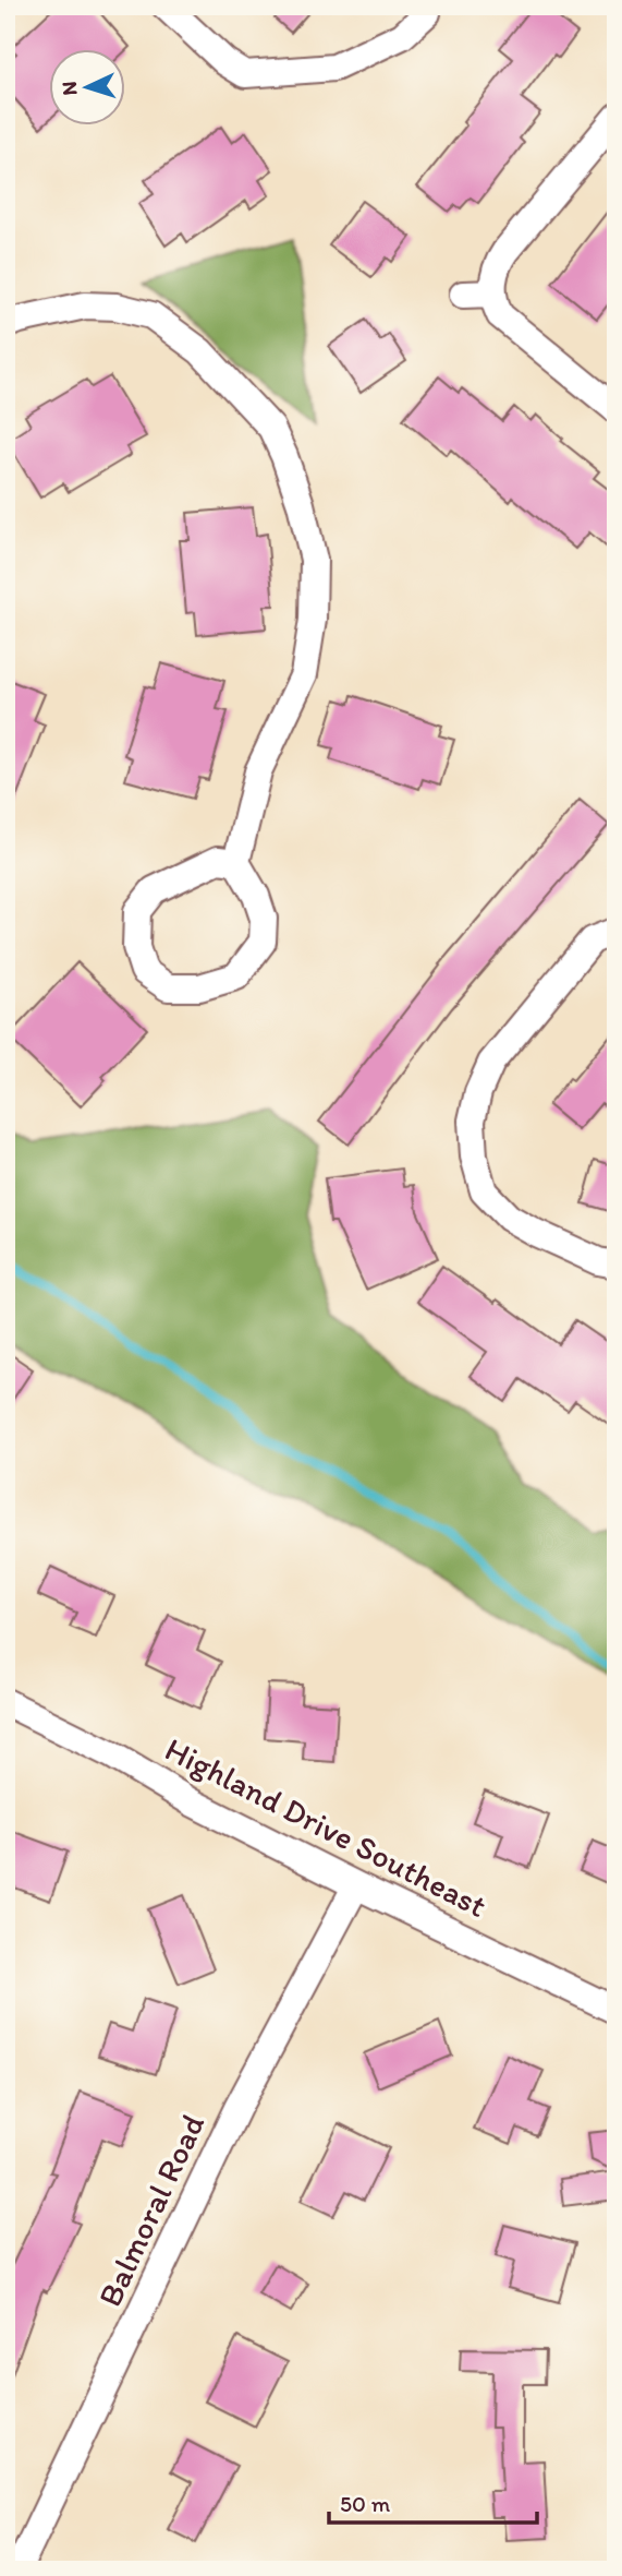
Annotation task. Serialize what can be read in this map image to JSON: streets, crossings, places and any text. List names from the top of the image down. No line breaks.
{"streets":{"street":["Highland Drive Southeast","Balmoral Road"]},"crossings":[["Highland Drive Southeast","Balmoral Road"]],"scale_bar":"50 m","north":"left"}
